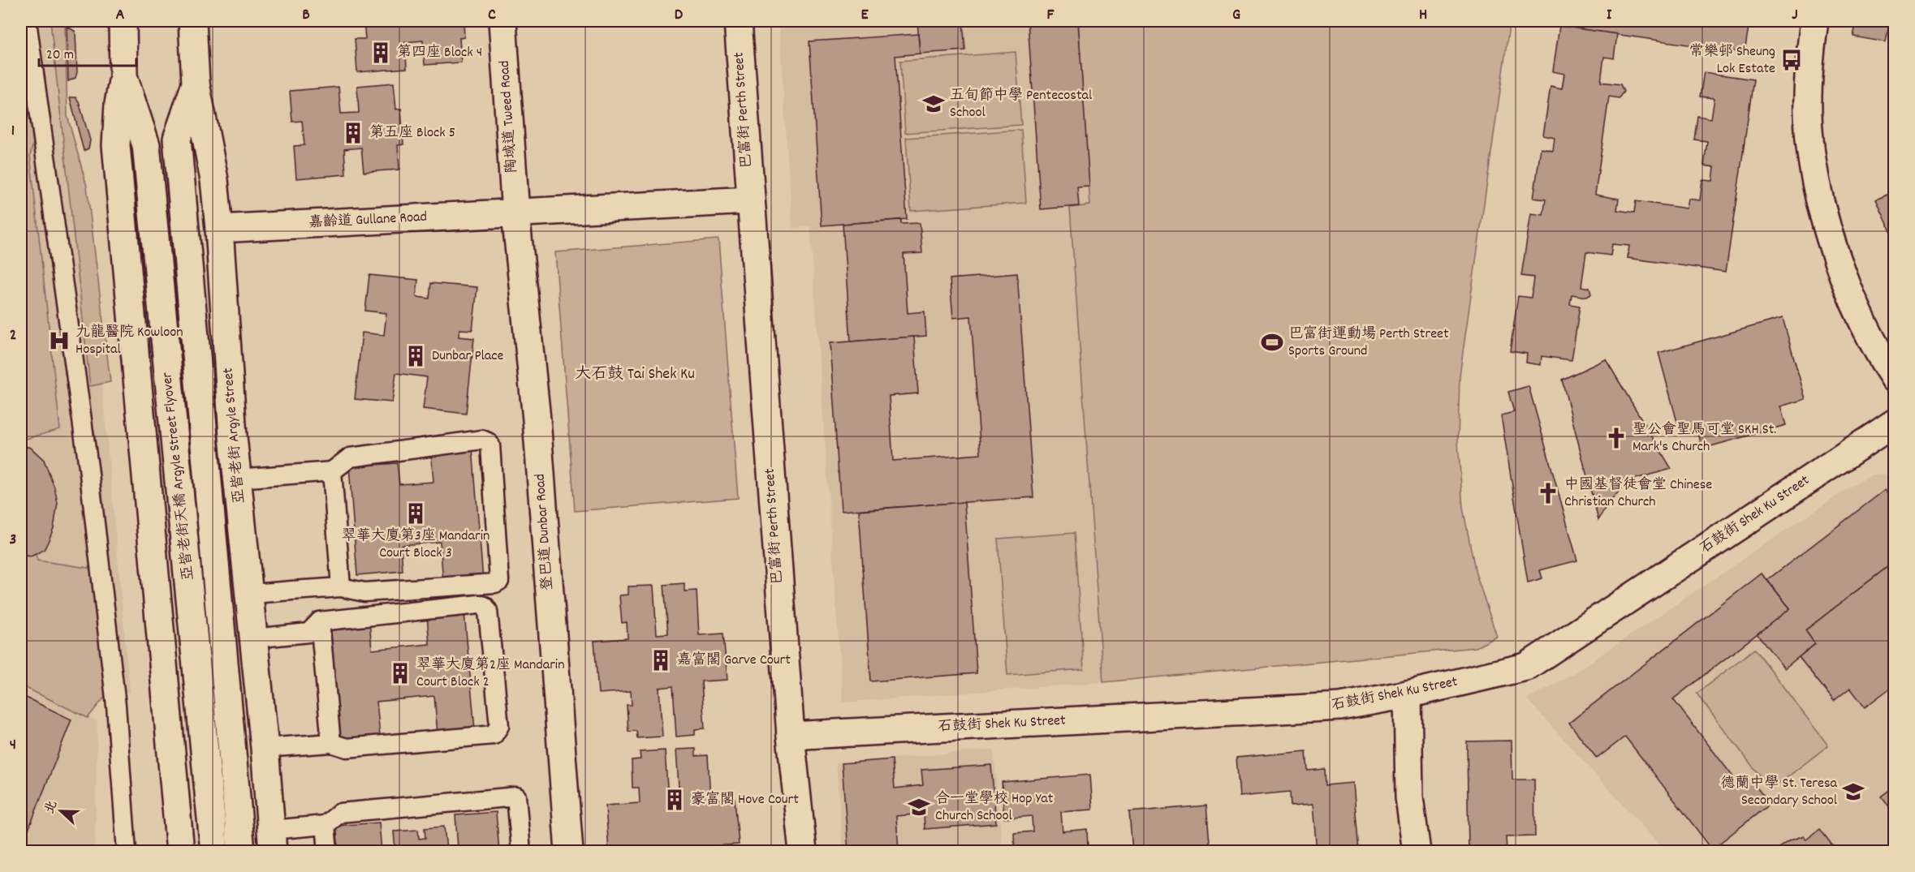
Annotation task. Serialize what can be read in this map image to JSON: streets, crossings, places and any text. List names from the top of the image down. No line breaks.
{"streets":{"street":["巴富街 Perth Street","陶域道 Tweed Road","嘉齡道 Gullane Road","亞皆老街 Argyle Street","亞皆老街天橋 Argyle Street Flyover","石鼓街 Shek Ku Street","登巴道 Dunbar Road"]},"crossings":[["巴富街 Perth Street","石鼓街 Shek Ku Street"],["陶域道 Tweed Road","嘉齡道 Gullane Road"],["陶域道 Tweed Road","登巴道 Dunbar Road"],["嘉齡道 Gullane Road","亞皆老街 Argyle Street"],["嘉齡道 Gullane Road","登巴道 Dunbar Road"],["亞皆老街 Argyle Street","亞皆老街天橋 Argyle Street Flyover"]],"districts":["大石鼓 Tai Shek Ku"],"places":{"building":["第四座 Block 4","第五座 Block 5","Dunbar Place","翠華大廈第3座 Mandarin Court Block 3","嘉富閣 Garve Court","翠華大廈第2座 Mandarin Court Block 2","豪富閣 Hove Court"],"bus stop":["常樂邨 Sheung Lok Estate"],"school or university":["五旬節中學 Pentecostal School","德蘭中學 St. Teresa Secondary School","合一堂學校 Hop Yat Church School"],"hospital":["九龍醫院 Kowloon Hospital"],"sports":["巴富街運動場 Perth Street Sports Ground"],"church":["聖公會聖馬可堂 SKH St. Mark's Church","中國基督徒會堂 Chinese Christian Church"]},"scale_bar":"20 m","north":"left","grid":{"columns":["A","B","C","D","E","F","G","H","I","J"],"rows":["1","2","3","4"]}}
